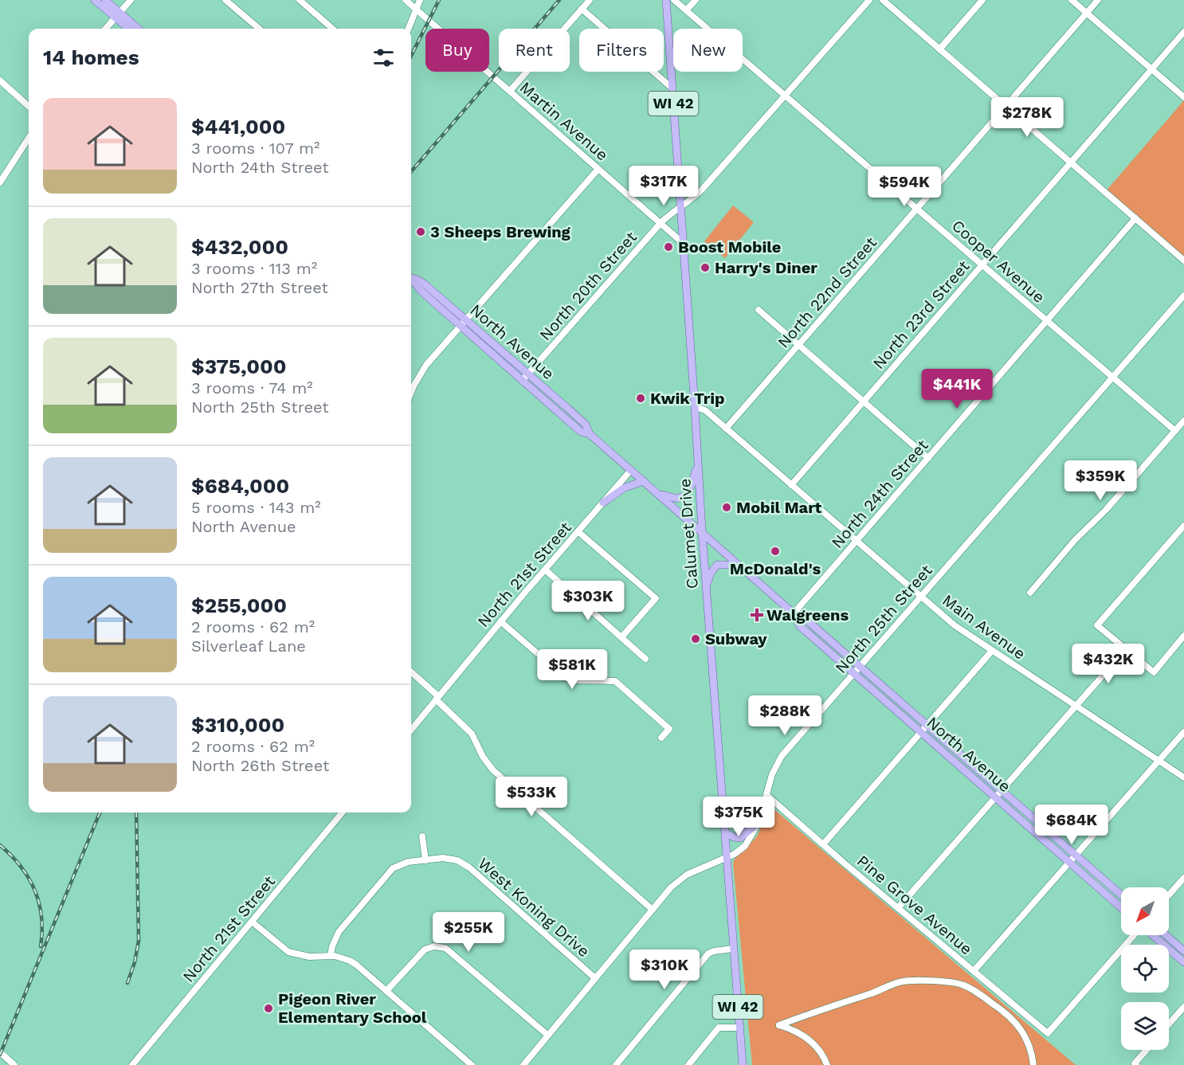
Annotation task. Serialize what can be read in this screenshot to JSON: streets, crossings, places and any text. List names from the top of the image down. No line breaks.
{"streets":{"main road":["WI 42","North Avenue","Calumet Drive"],"street":["Martin Avenue","Cooper Avenue","North 20th Street","North 22nd Street","North 23rd Street","North 24th Street","North 21st Street","North 25th Street","Main Avenue","Pine Grove Avenue","West Koning Drive"]},"crossings":[["Martin Avenue","North 20th Street"],["Martin Avenue","Calumet Drive"],["Cooper Avenue","North 20th Street"],["Cooper Avenue","North 22nd Street"],["Cooper Avenue","North 23rd Street"],["Cooper Avenue","North 24th Street"],["Cooper Avenue","North 25th Street"],["North 20th Street","North Avenue"],["North 20th Street","Calumet Drive"],["North 22nd Street","Main Avenue"],["North 23rd Street","Main Avenue"],["North Avenue","North 24th Street"],["North Avenue","Calumet Drive"],["North Avenue","North 21st Street"],["North Avenue","North 25th Street"],["North 24th Street","Main Avenue"],["Calumet Drive","North 25th Street"],["Calumet Drive","Main Avenue"],["North 25th Street","Main Avenue"],["North 25th Street","Pine Grove Avenue"],["North 25th Street","West Koning Drive"]],"places":{"other":["3 Sheeps Brewing","Boost Mobile","Harry's Diner","Kwik Trip","Mobil Mart","McDonald's","Subway","Pigeon River Elementary School"],"health":["Walgreens"]},"north":"bottom left","page":{"chip":["Buy","Rent","Filters","New"],"heading":"14 homes","list":[{"name":"$441,000","note":"3 rooms · 107 m² · North 24th Street"},{"name":"$432,000","note":"3 rooms · 113 m² · North 27th Street"},{"name":"$375,000","note":"3 rooms · 74 m² · North 25th Street"},{"name":"$684,000","note":"5 rooms · 143 m² · North Avenue"},{"name":"$255,000","note":"2 rooms · 62 m² · Silverleaf Lane"},{"name":"$310,000","note":"2 rooms · 62 m² · North 26th Street"}],"price":["$278K","$317K","$594K","$441K","$359K","$303K","$432K","$581K","$288K","$533K","$375K","$684K","$255K","$310K"]}}
